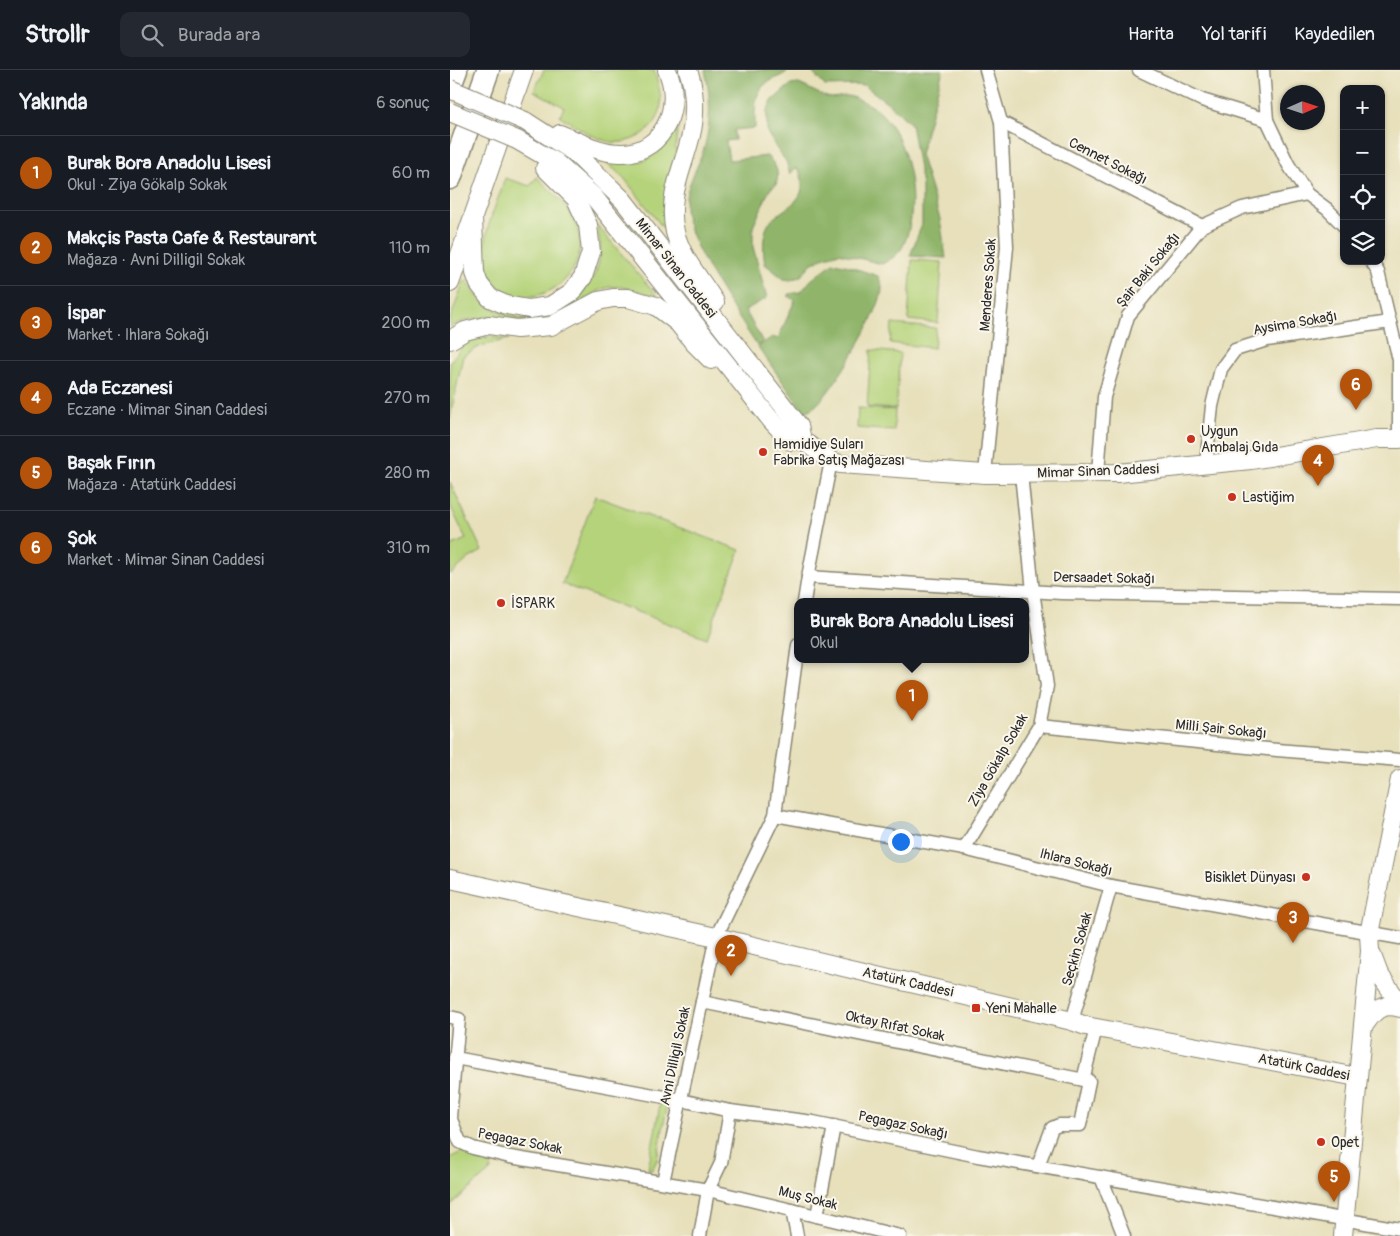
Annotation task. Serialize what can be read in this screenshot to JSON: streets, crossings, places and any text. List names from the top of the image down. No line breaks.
{"streets":{"main road":["Mimar Sinan Caddesi","Atatürk Caddesi"],"street":["Cennet Sokağı","Şair Baki Sokağı","Menderes Sokak","Aysima Sokağı","Dersaadet Sokağı","Milli Şair Sokağı","Ziya Gökalp Sokak","Ihlara Sokağı","Seçkin Sokak","Oktay Rıfat Sokak","Avni Dilligil Sokak","Pegagaz Sokağı","Pegagaz Sokak","Muş Sokak"]},"crossings":[["Cennet Sokağı","Şair Baki Sokağı"],["Cennet Sokağı","Menderes Sokak"],["Mimar Sinan Caddesi","Şair Baki Sokağı"],["Mimar Sinan Caddesi","Menderes Sokak"],["Mimar Sinan Caddesi","Aysima Sokağı"],["Mimar Sinan Caddesi","Ziya Gökalp Sokak"],["Dersaadet Sokağı","Ziya Gökalp Sokak"],["Milli Şair Sokağı","Ziya Gökalp Sokak"],["Ziya Gökalp Sokak","Ihlara Sokağı"],["Ihlara Sokağı","Seçkin Sokak"],["Ihlara Sokağı","Avni Dilligil Sokak"],["Seçkin Sokak","Atatürk Caddesi"],["Atatürk Caddesi","Avni Dilligil Sokak"],["Atatürk Caddesi","Pegagaz Sokağı"],["Oktay Rıfat Sokak","Avni Dilligil Sokak"],["Avni Dilligil Sokak","Pegagaz Sokağı"],["Avni Dilligil Sokak","Pegagaz Sokak"],["Pegagaz Sokağı","Pegagaz Sokak"],["Pegagaz Sokak","Muş Sokak"]],"places":{"other":["Uygun Ambalaj Gıda","Hamidiye Suları Fabrika Satış Mağazası","Lastiğim","İSPARK","Bisiklet Dünyası","Opet"],"transit":["Yeni Mahalle"]},"north":"right","page":{"header":"Strollr","search":"Burada ara","nav":["Harita","Yol tarifi","Kaydedilen"],"heading":["Yakında","6 sonuç"],"map_buttons":["+","−"],"list":[{"mark":"1","name":"Burak Bora Anadolu Lisesi","note":"Okul · Ziya Gökalp Sokak","value":"60 m"},{"mark":"2","name":"Makçis Pasta Cafe & Restaurant","note":"Mağaza · Avni Dilligil Sokak","value":"110 m"},{"mark":"3","name":"İspar","note":"Market · Ihlara Sokağı","value":"200 m"},{"mark":"4","name":"Ada Eczanesi","note":"Eczane · Mimar Sinan Caddesi","value":"270 m"},{"mark":"5","name":"Başak Fırın","note":"Mağaza · Atatürk Caddesi","value":"280 m"},{"mark":"6","name":"Şok","note":"Market · Mimar Sinan Caddesi","value":"310 m"}],"pins":["6","4","1","3","2","5"],"popup":["Burak Bora Anadolu Lisesi","Okul"]}}
